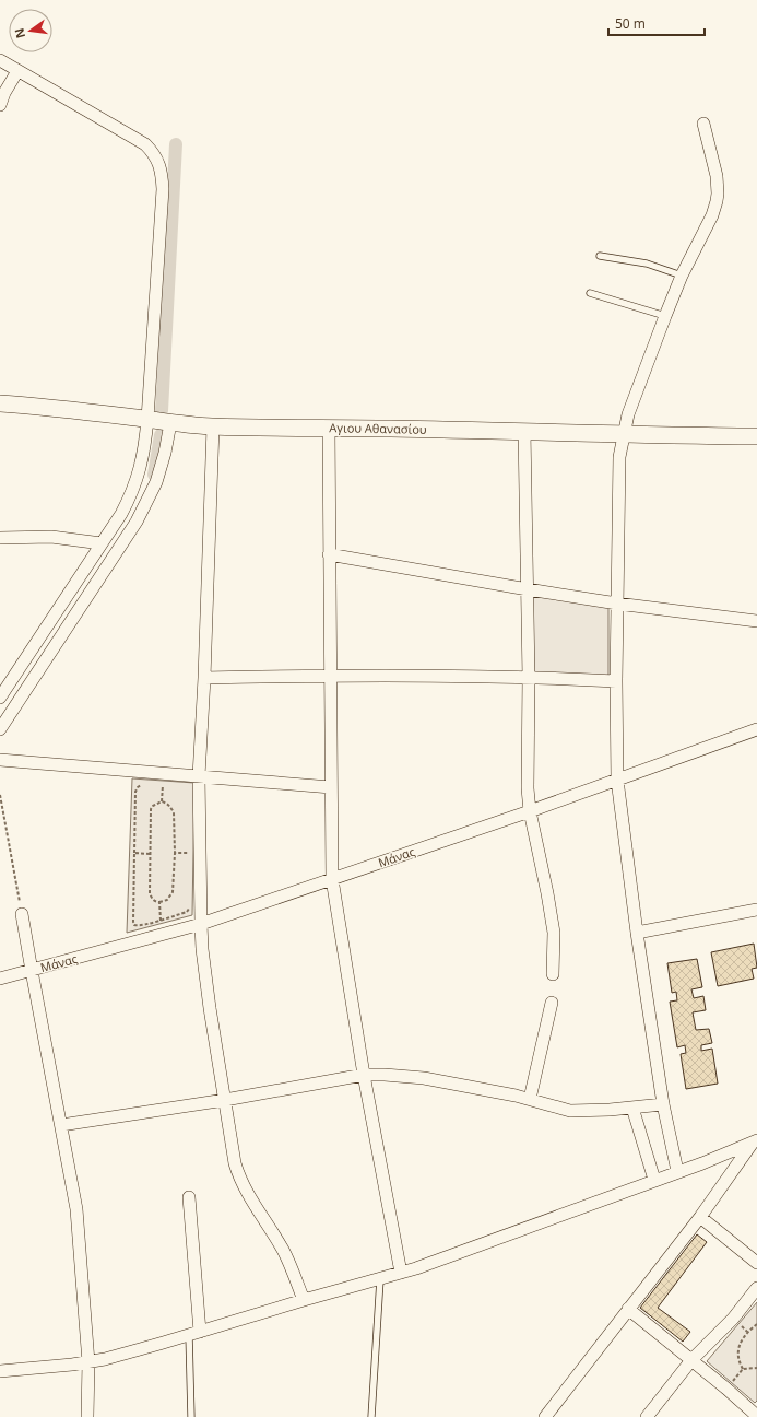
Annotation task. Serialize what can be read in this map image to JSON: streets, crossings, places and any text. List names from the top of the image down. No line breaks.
{"streets":{"main road":["Αγιου Αθανασίου"],"street":["Μάνας"]},"scale_bar":"50 m","north":"left"}
